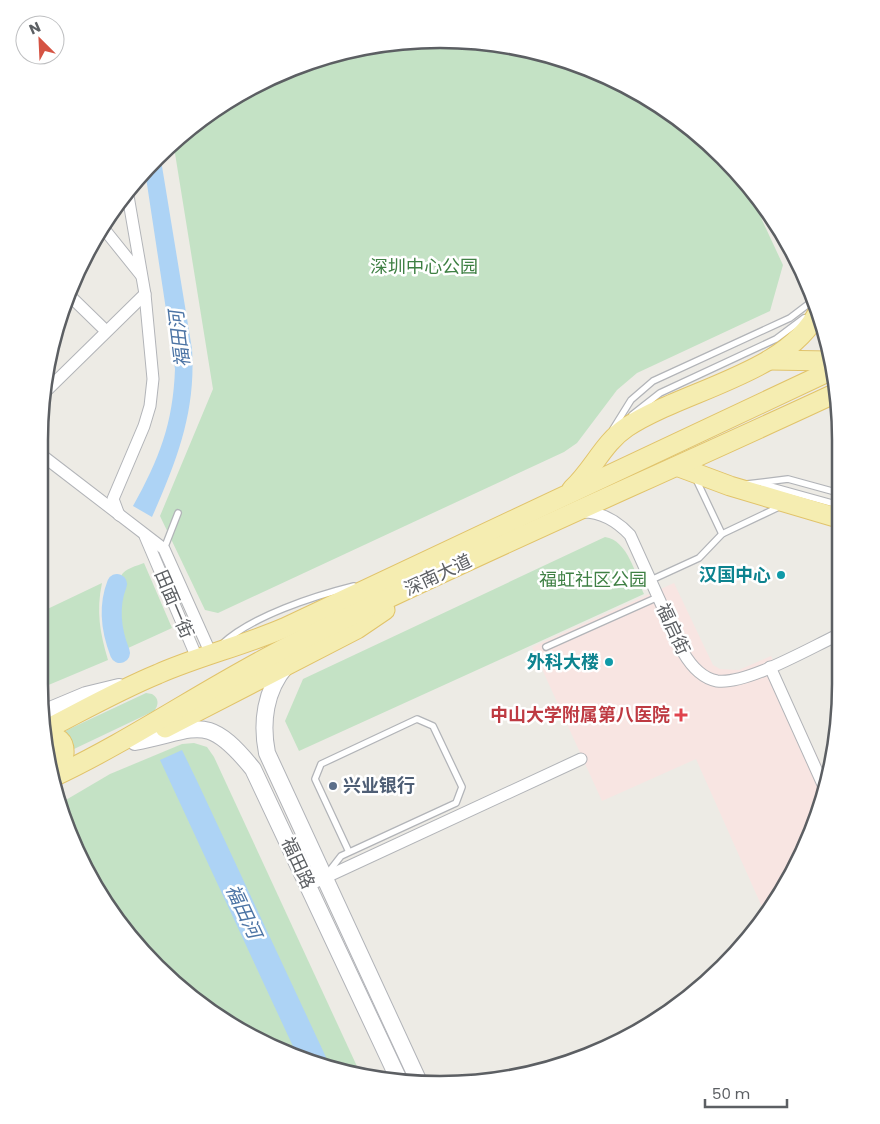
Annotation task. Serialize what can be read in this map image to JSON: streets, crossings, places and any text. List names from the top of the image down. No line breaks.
{"streets":{"main road":["深南大道","福田路"],"street":["田面一街","福启街"]},"crossings":[["深南大道","田面一街"],["深南大道","福启街"]],"water":["福田河"],"parks":["深圳中心公园","福虹社区公园"],"places":{"other":["汉国中心","外科大楼","兴业银行"],"health":["中山大学附属第八医院"]},"scale_bar":"50 m","north":"top left"}
